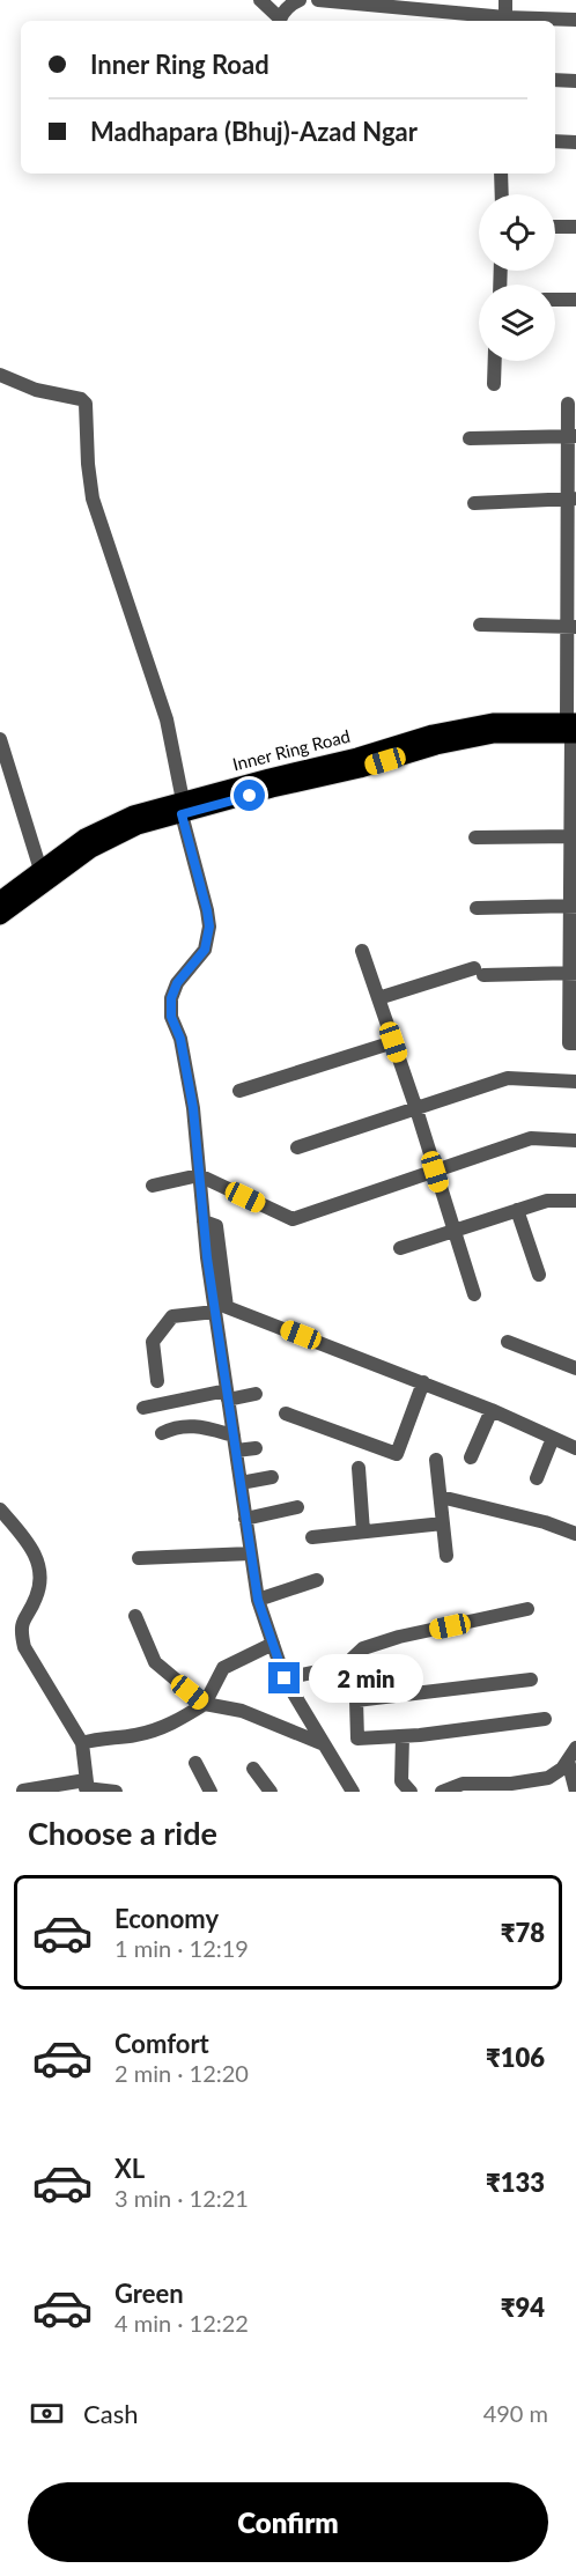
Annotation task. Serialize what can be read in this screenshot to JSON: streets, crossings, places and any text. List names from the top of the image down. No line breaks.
{"streets":{"main road":["Inner Ring Road"]},"page":{"banner":["Inner Ring Road","Madhapara (Bhuj)-Azad Ngar"],"bubble":"2 min","heading":"Choose a ride","list":[{"name":"Economy","note":"1 min · 12:19","value":"₹78"},{"name":"Comfort","note":"2 min · 12:20","value":"₹106"},{"name":"XL","note":"3 min · 12:21","value":"₹133"},{"name":"Green","note":"4 min · 12:22","value":"₹94"}],"pay":["Cash","490 m"],"buttons":"Confirm"}}
